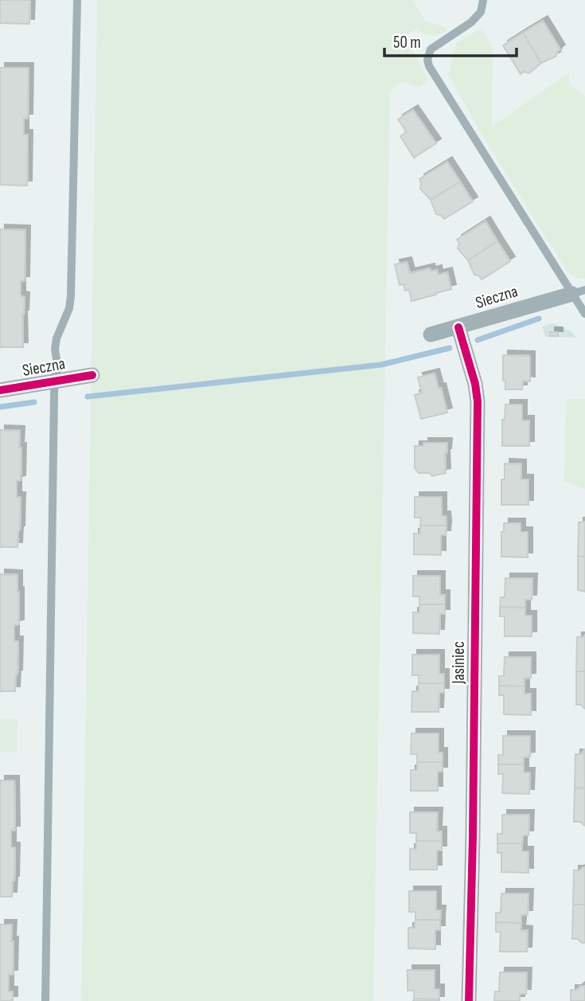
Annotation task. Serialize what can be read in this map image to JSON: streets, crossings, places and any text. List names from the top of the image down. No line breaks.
{"streets":{"street":["Sieczna","Jasiniec"]},"crossings":[["Sieczna","Jasiniec"]],"scale_bar":"50 m"}
